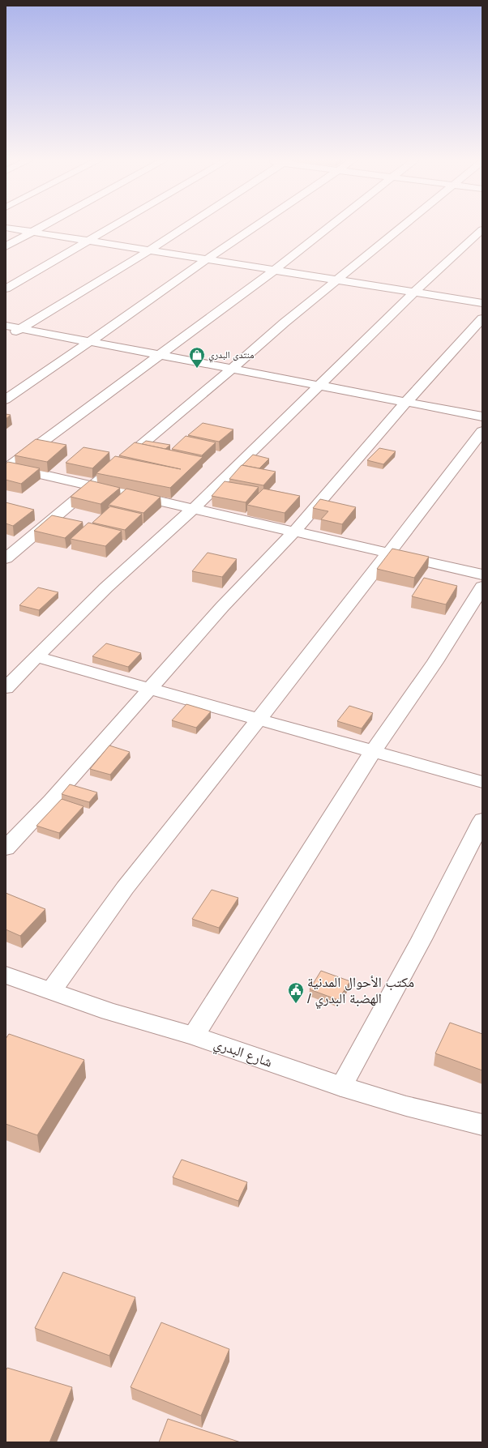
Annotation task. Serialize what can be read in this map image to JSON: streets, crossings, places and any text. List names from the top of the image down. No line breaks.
{"streets":{"street":["شارع البدري"]},"places":{"shop":["منتدى البدري"],"public building":["مكتب الأحوال المدنية / الهضبة البدري"]}}
